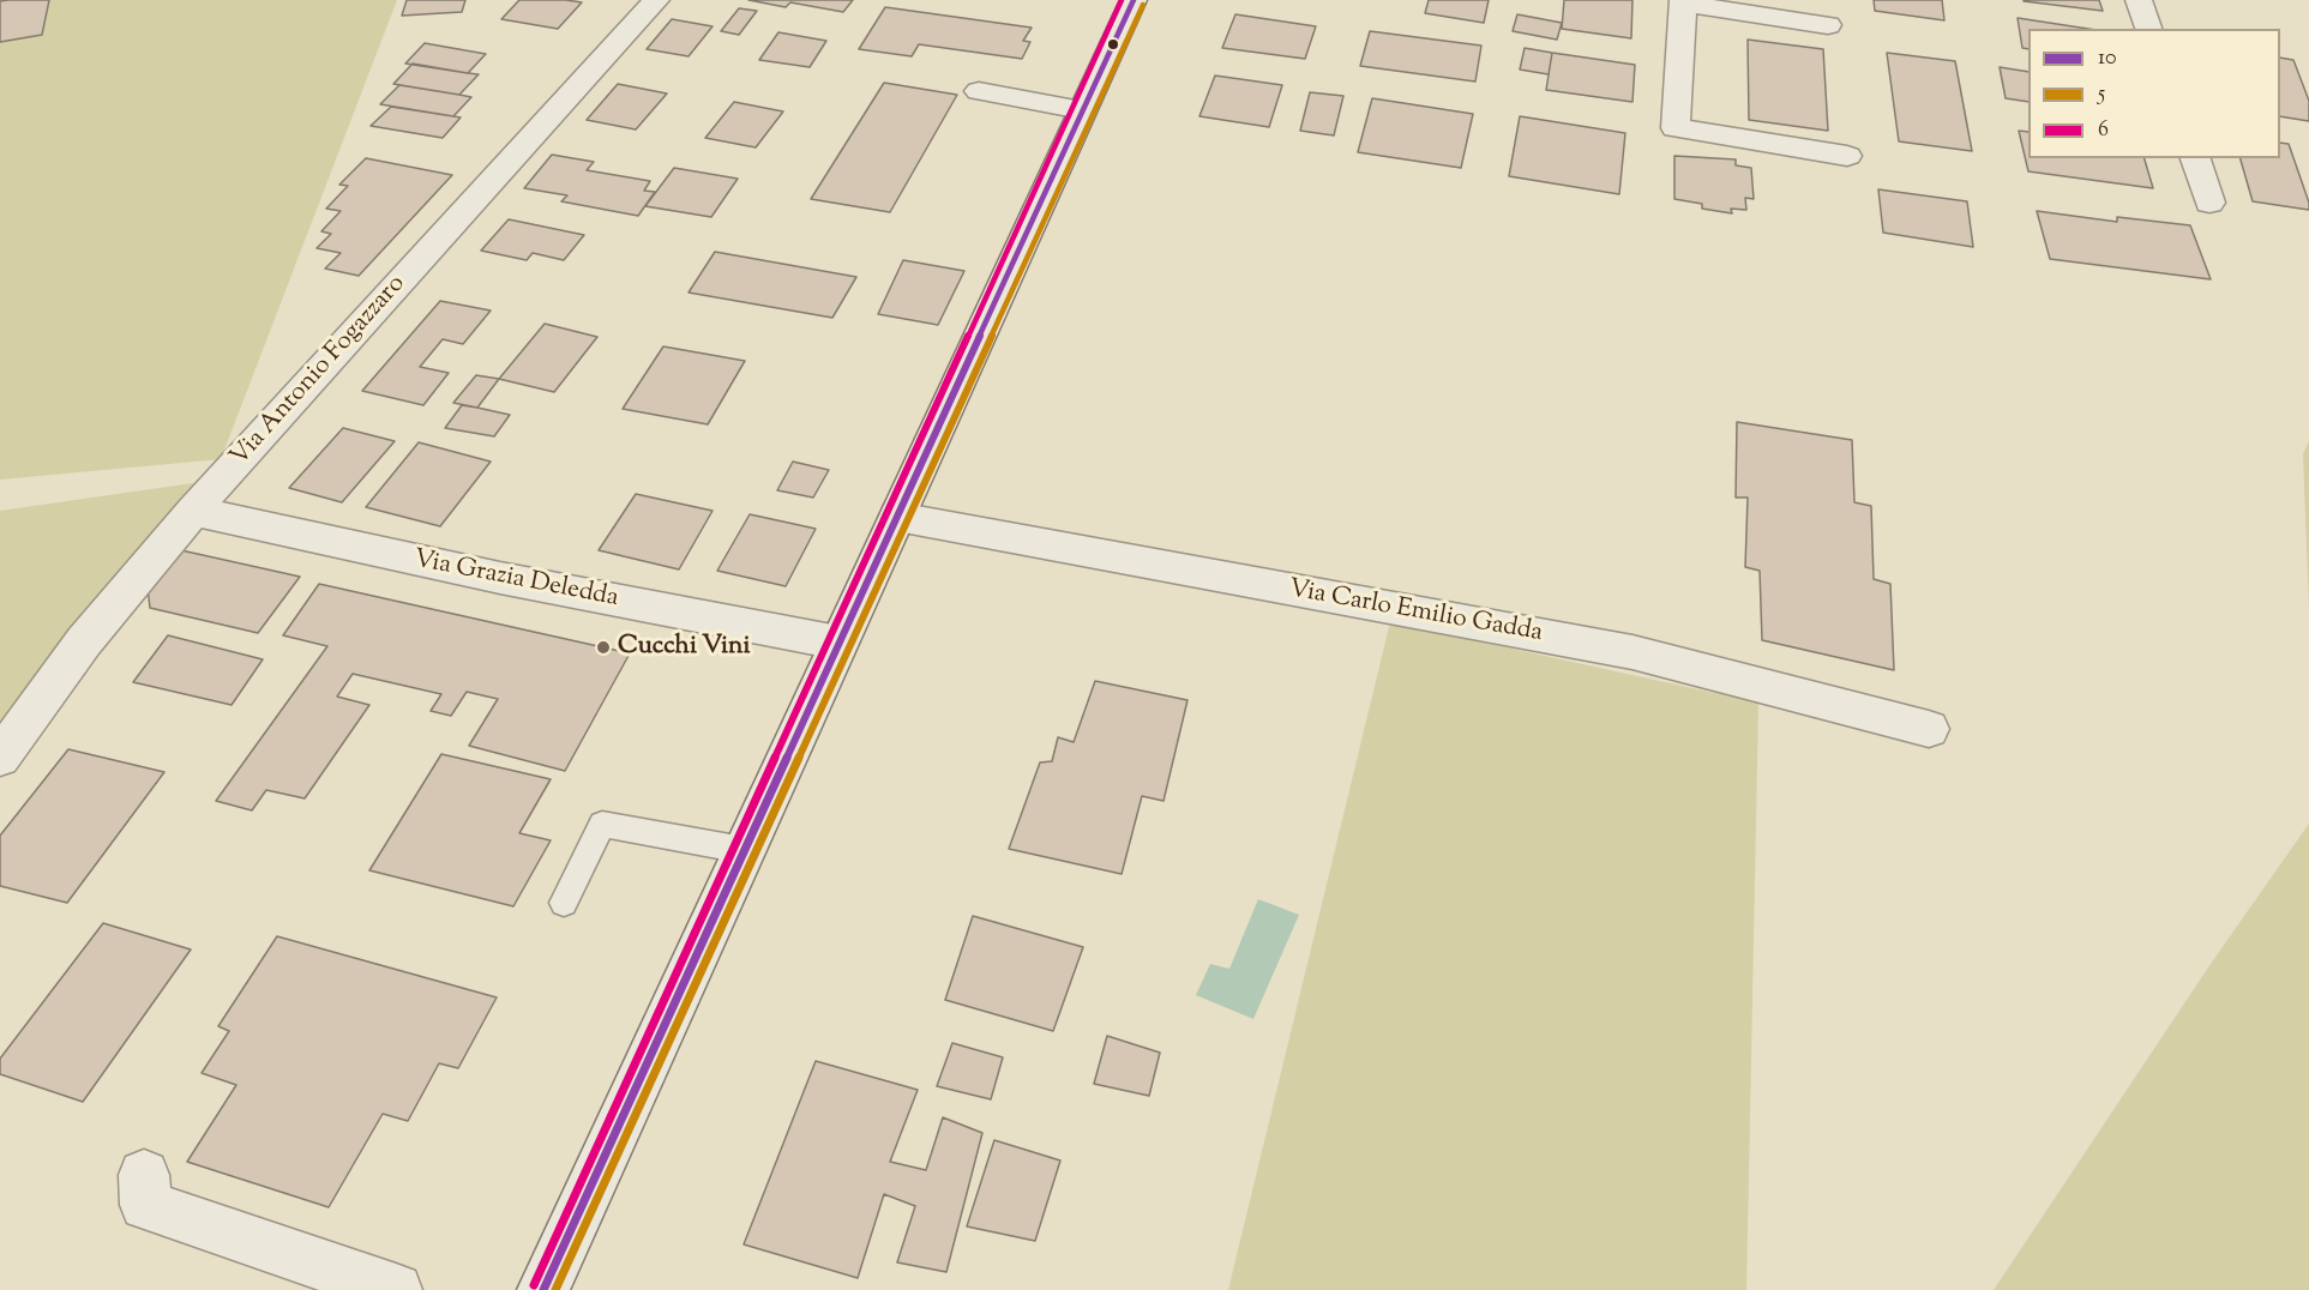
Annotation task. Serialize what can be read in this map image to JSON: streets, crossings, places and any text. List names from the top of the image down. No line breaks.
{"streets":{"street":["Via Antonio Fogazzaro","Via Grazia Deledda","Via Carlo Emilio Gadda"]},"crossings":[["Via Antonio Fogazzaro","Via Grazia Deledda"]],"places":["Cucchi Vini"],"lines":["transit line 10","transit line 6","transit line 5"],"legend":["10","5","6"]}
